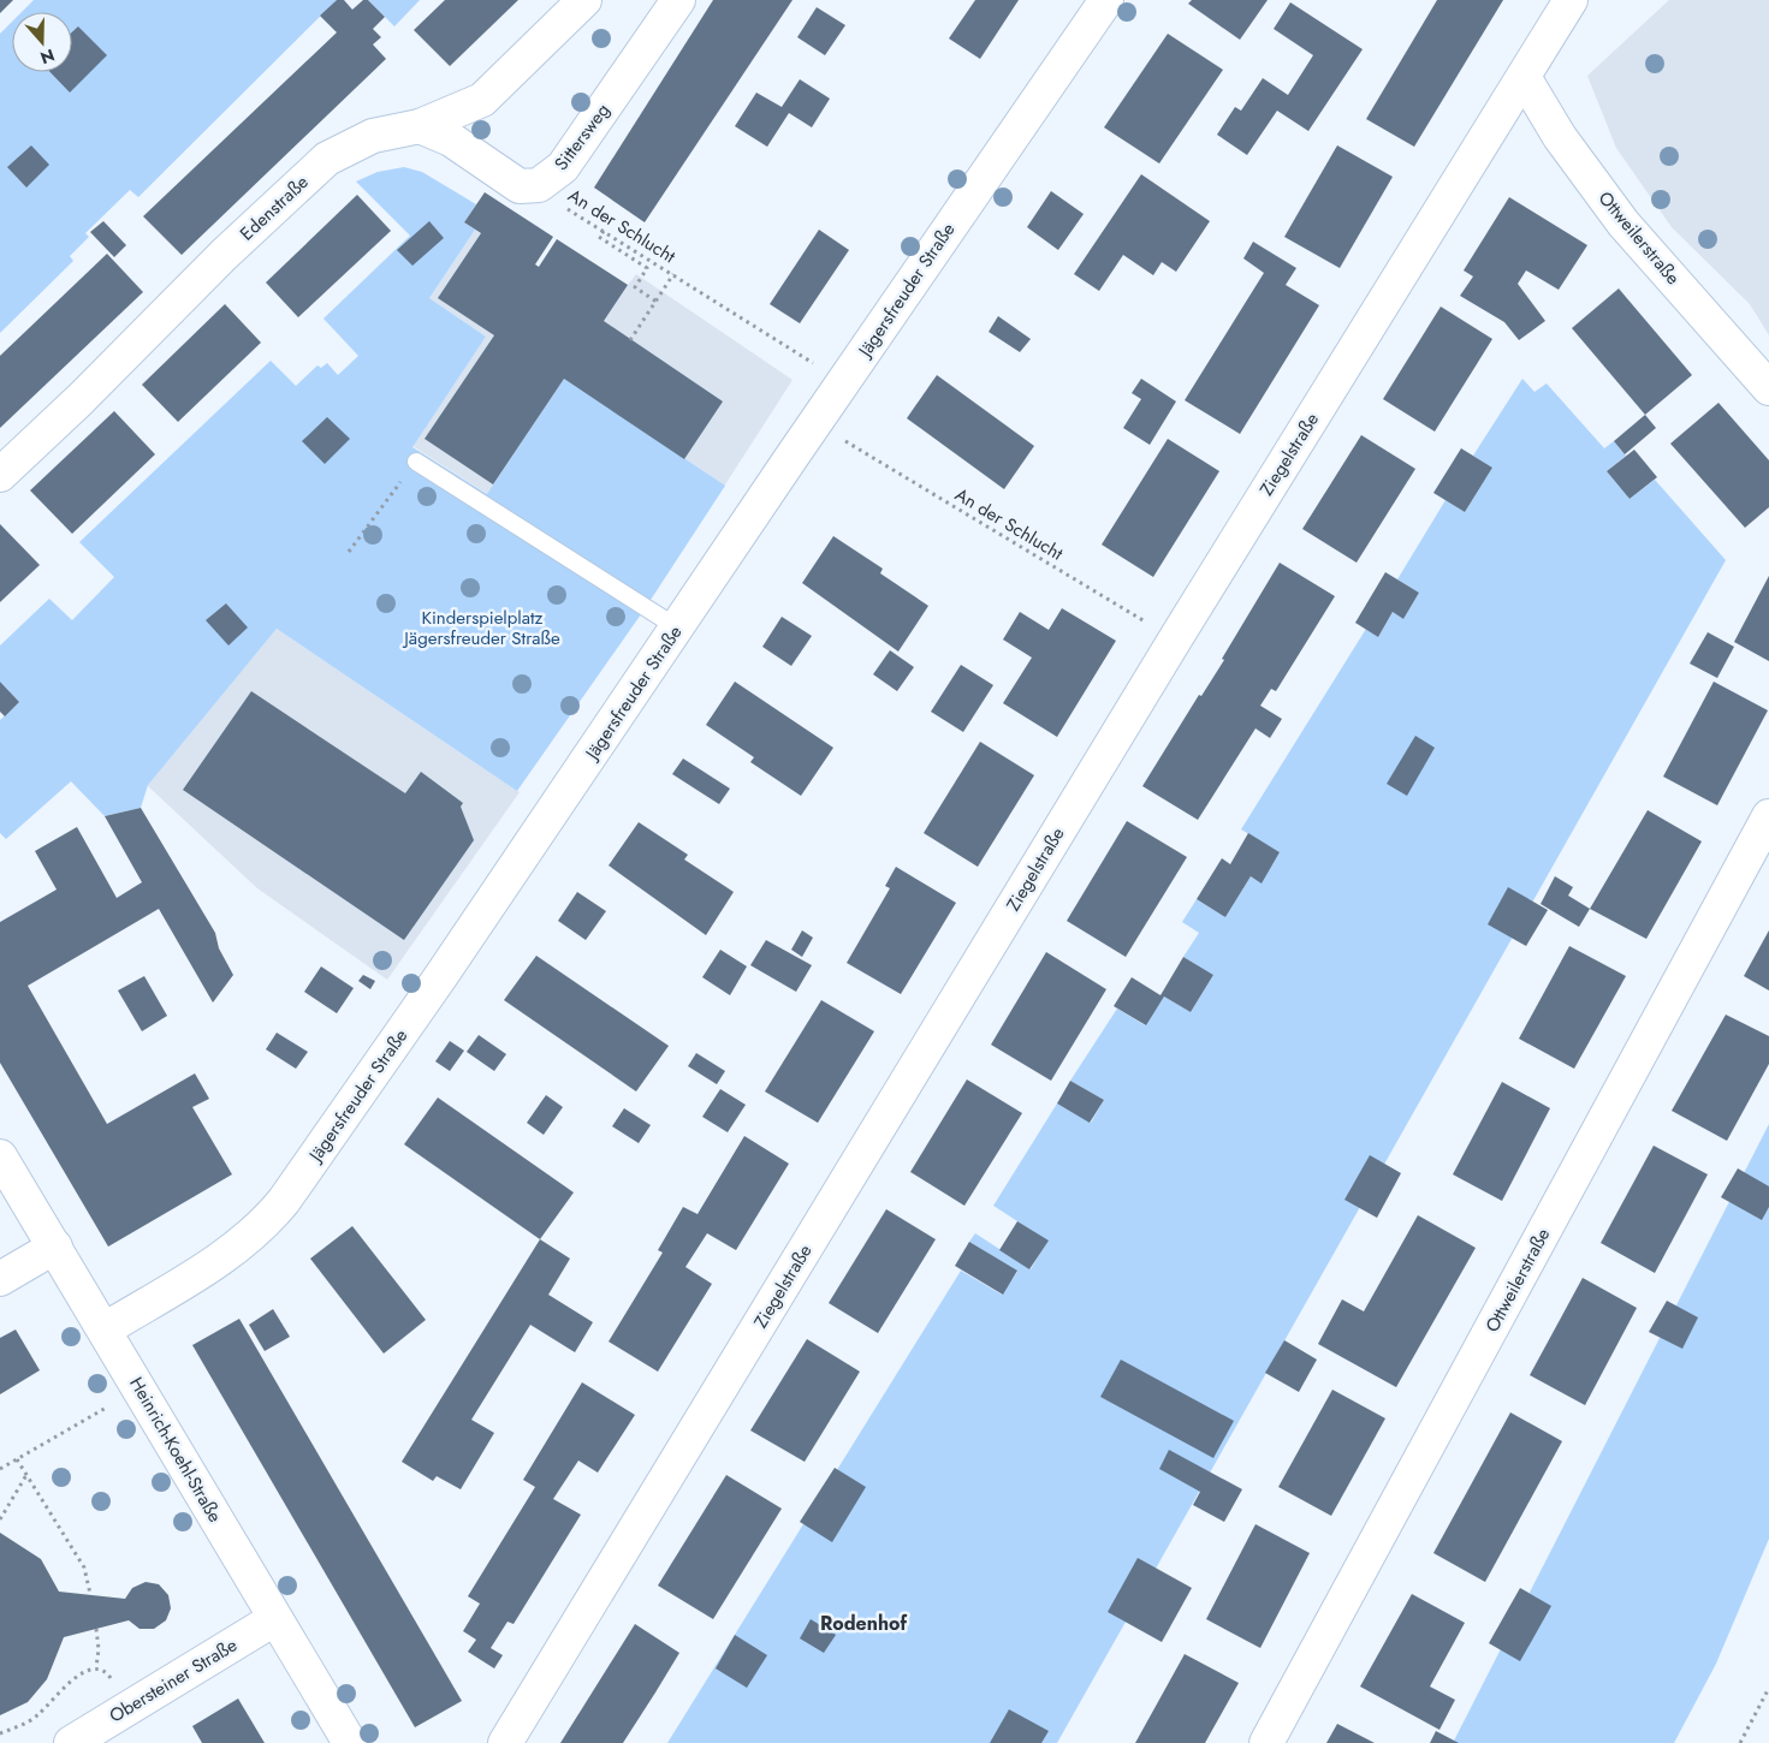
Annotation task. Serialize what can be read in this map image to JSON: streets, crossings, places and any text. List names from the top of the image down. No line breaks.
{"streets":{"street":["Sittersweg","Edenstraße","Ottweilerstraße","Jägersfreuder Straße","Ziegelstraße","Heinrich-Koehl-Straße","Obersteiner Straße"],"path":["An der Schlucht"]},"crossings":[["Sittersweg","Edenstraße"],["Sittersweg","An der Schlucht"],["Ottweilerstraße","Ziegelstraße"],["Jägersfreuder Straße","Heinrich-Koehl-Straße"],["Heinrich-Koehl-Straße","Obersteiner Straße"]],"districts":["Rodenhof"],"parks":["Kinderspielplatz Jägersfreuder Straße"],"north":"bottom"}
